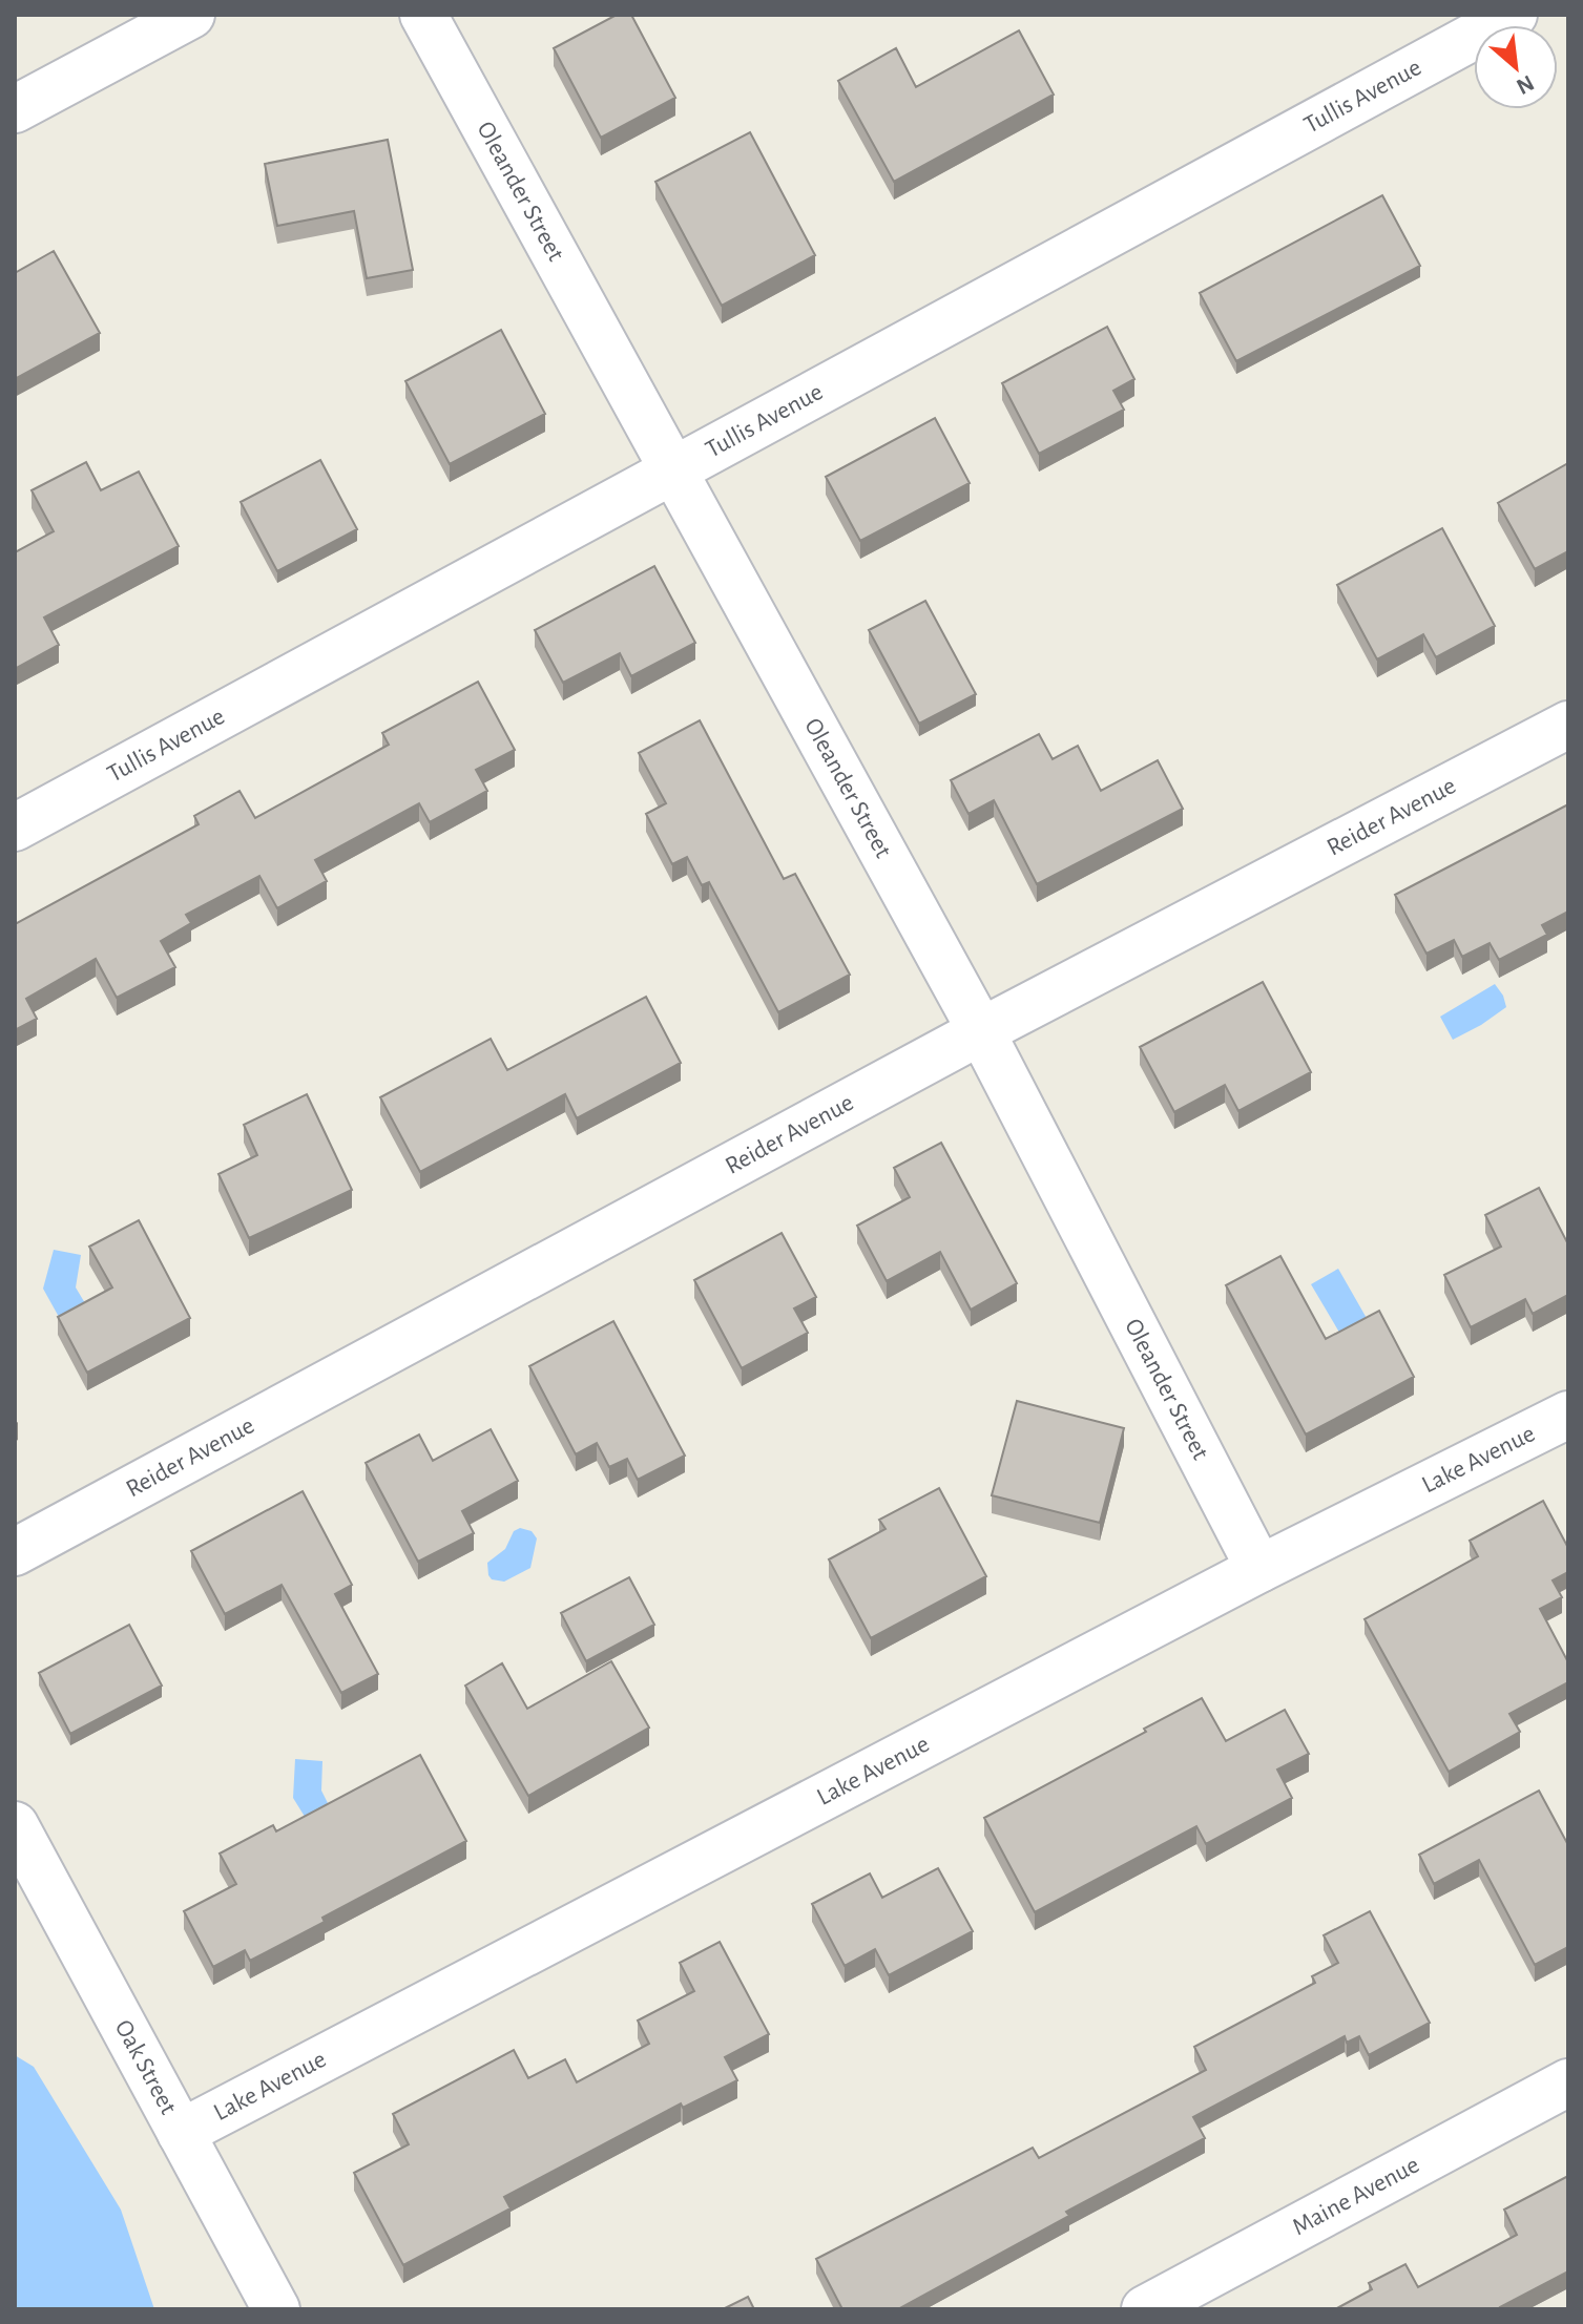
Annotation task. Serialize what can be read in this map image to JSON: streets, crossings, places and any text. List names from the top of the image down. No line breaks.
{"streets":{"street":["Tullis Avenue","Oleander Street","Reider Avenue","Lake Avenue","Oak Street","Maine Avenue"]},"crossings":[["Tullis Avenue","Oleander Street"],["Oleander Street","Reider Avenue"],["Oleander Street","Lake Avenue"],["Lake Avenue","Oak Street"]],"north":"bottom right"}
